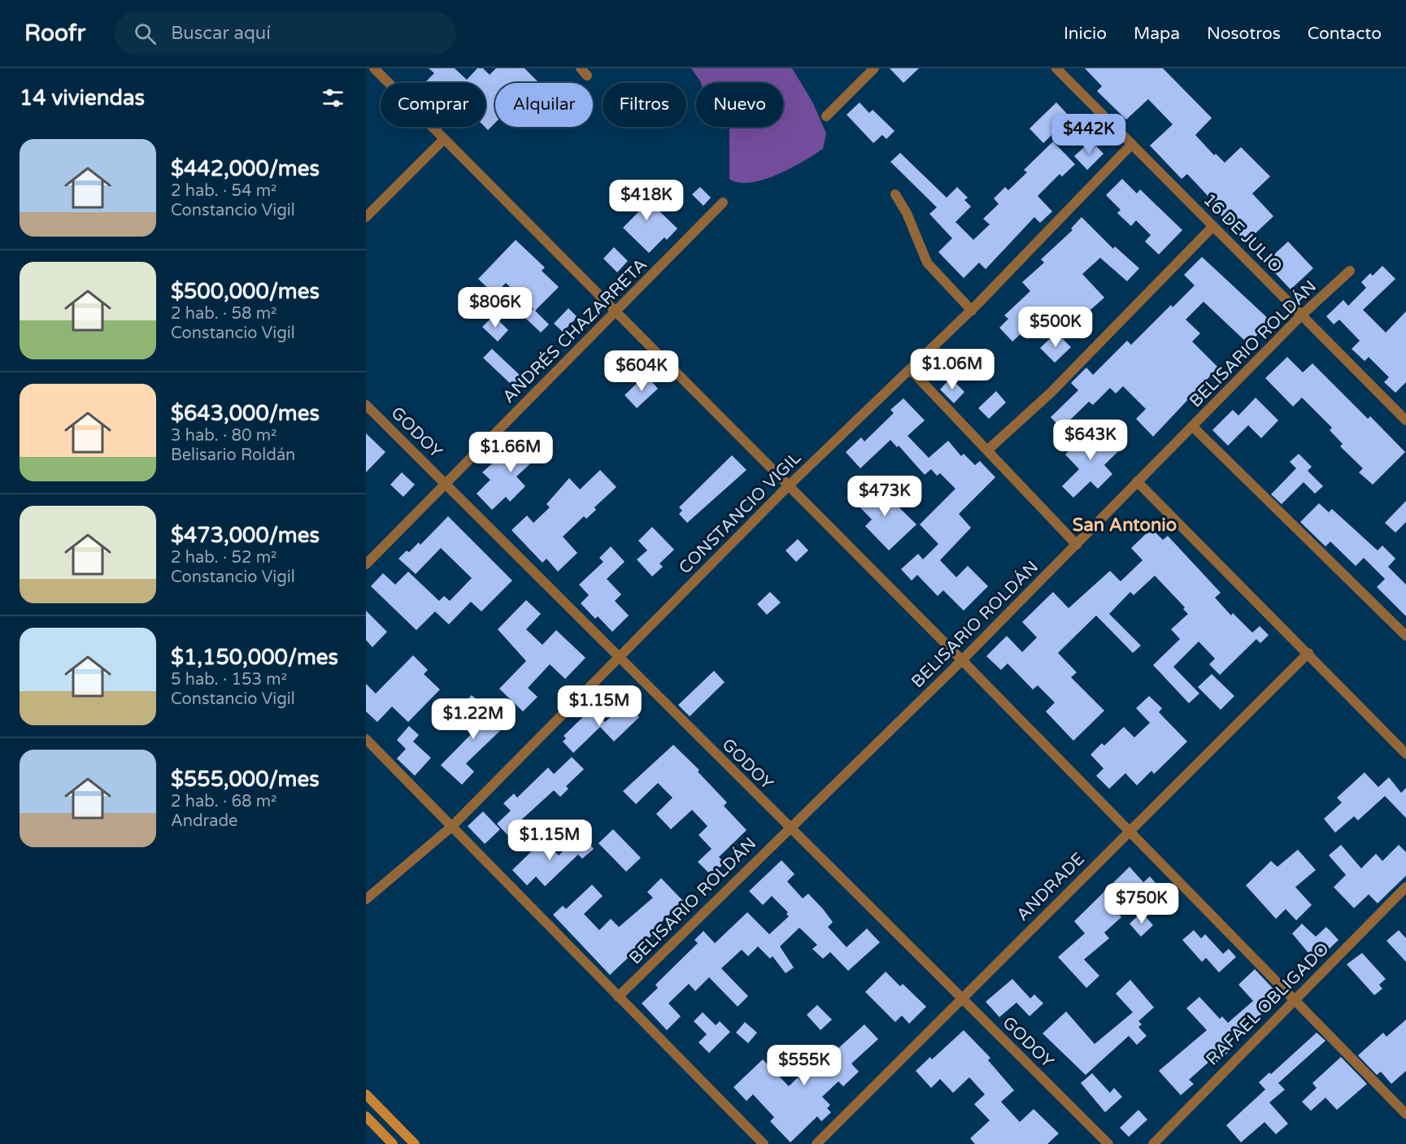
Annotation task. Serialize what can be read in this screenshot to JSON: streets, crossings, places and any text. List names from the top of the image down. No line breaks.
{"streets":{"street":["16 DE JULIO","ANDRÉS CHAZARRETA","BELISARIO ROLDÁN","GODOY","CONSTANCIO VIGIL","ANDRADE","RAFAEL OBLIGADO"]},"crossings":[["16 DE JULIO","BELISARIO ROLDÁN"],["16 DE JULIO","CONSTANCIO VIGIL"],["ANDRÉS CHAZARRETA","GODOY"],["BELISARIO ROLDÁN","GODOY"],["GODOY","CONSTANCIO VIGIL"],["GODOY","ANDRADE"]],"districts":["San Antonio"],"page":{"header":"Roofr","search":"Buscar aquí","nav":["Inicio","Mapa","Nosotros","Contacto"],"heading":"14 viviendas","chip":["Comprar","Alquilar","Filtros","Nuevo"],"price":["$442K","$418K","$806K","$500K","$1.06M","$604K","$643K","$1.66M","$473K","$1.15M","$1.22M","$1.15M","$750K","$555K"],"list":[{"name":"$442,000/mes","note":"2 hab. · 54 m² · Constancio Vigil"},{"name":"$500,000/mes","note":"2 hab. · 58 m² · Constancio Vigil"},{"name":"$643,000/mes","note":"3 hab. · 80 m² · Belisario Roldán"},{"name":"$473,000/mes","note":"2 hab. · 52 m² · Constancio Vigil"},{"name":"$1,150,000/mes","note":"5 hab. · 153 m² · Constancio Vigil"},{"name":"$555,000/mes","note":"2 hab. · 68 m² · Andrade"}]}}
